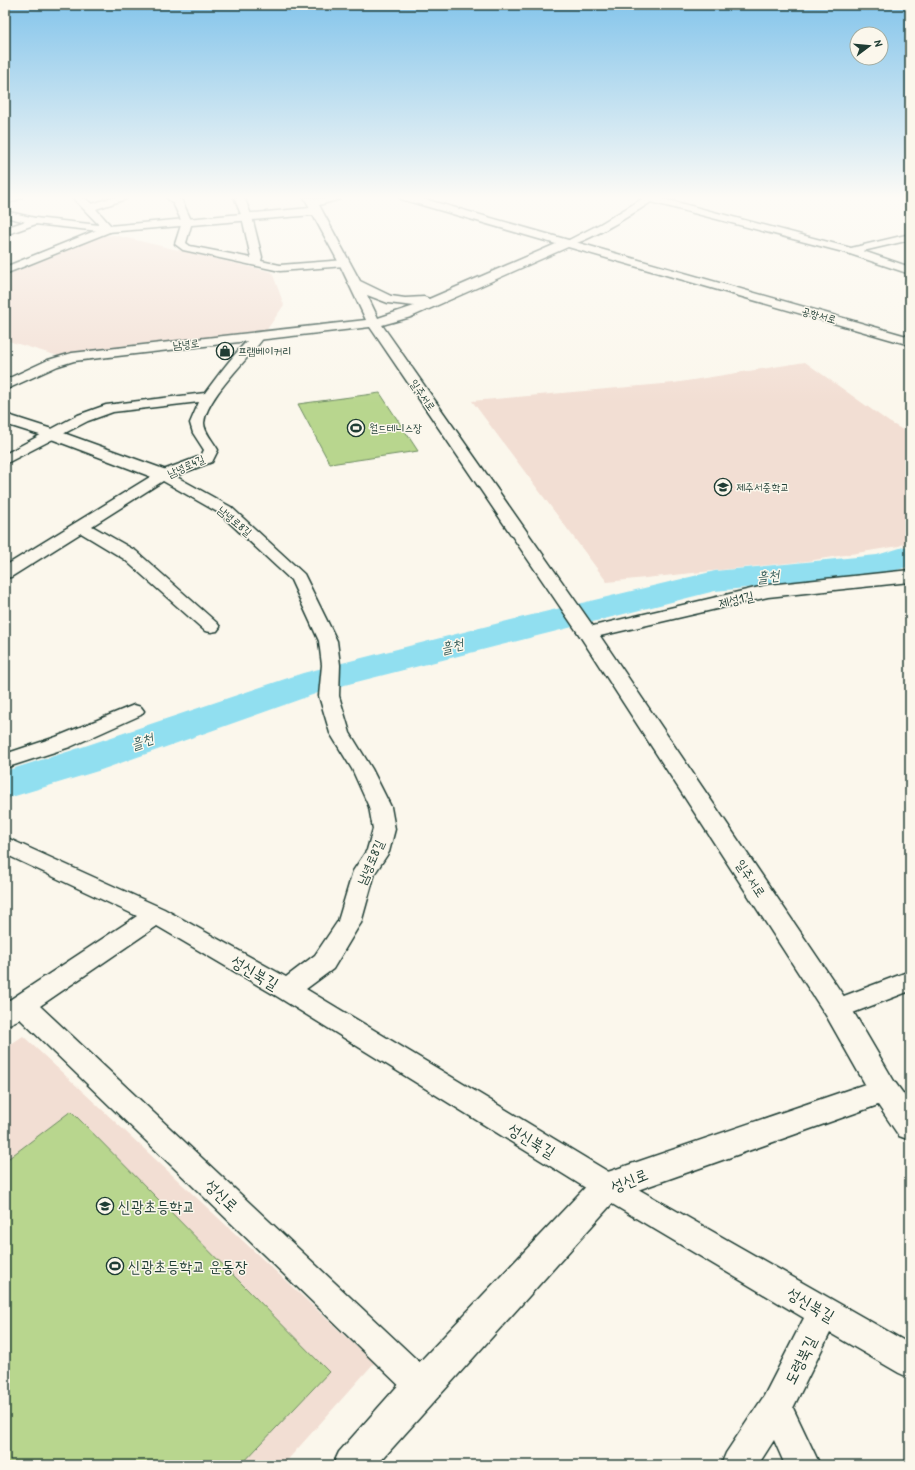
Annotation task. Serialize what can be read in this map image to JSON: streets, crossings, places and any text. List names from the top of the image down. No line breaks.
{"streets":{"street":["공항서로","남녕로","일주서로","남녕로4길","남녕로8길","제성1길","성신북길","성신로","도령북길"]},"crossings":[["남녕로","일주서로"],["남녕로","남녕로4길"],["일주서로","제성1길"],["일주서로","성신로"],["남녕로4길","남녕로8길"],["남녕로8길","성신북길"],["성신북길","성신로"],["성신북길","도령북길"]],"water":["흘천"],"places":{"shop":["프랩베이커리"],"sports":["월드테니스장","신광초등학교 운동장"],"school or university":["제주서중학교","신광초등학교"]},"north":"right"}
